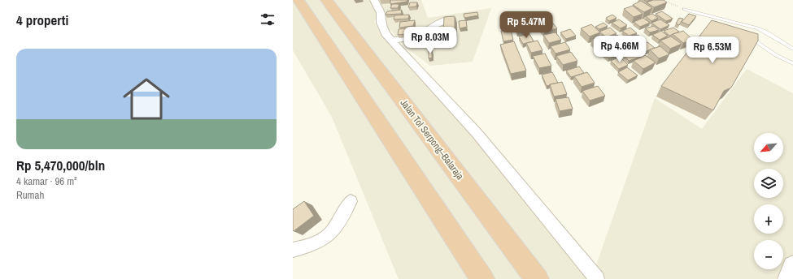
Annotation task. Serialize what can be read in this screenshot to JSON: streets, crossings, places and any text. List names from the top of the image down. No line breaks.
{"streets":{"highway":["Jalan Tol Serpong–Balaraja"]},"north":"bottom left","page":{"heading":"4 properti","price":["Rp 5.47M","Rp 8.03M","Rp 4.66M","Rp 6.53M"],"list":[{"name":"Rp 5,470,000/bln","note":"4 kamar · 96 m² · Rumah"}],"map_buttons":["+","−"]}}
